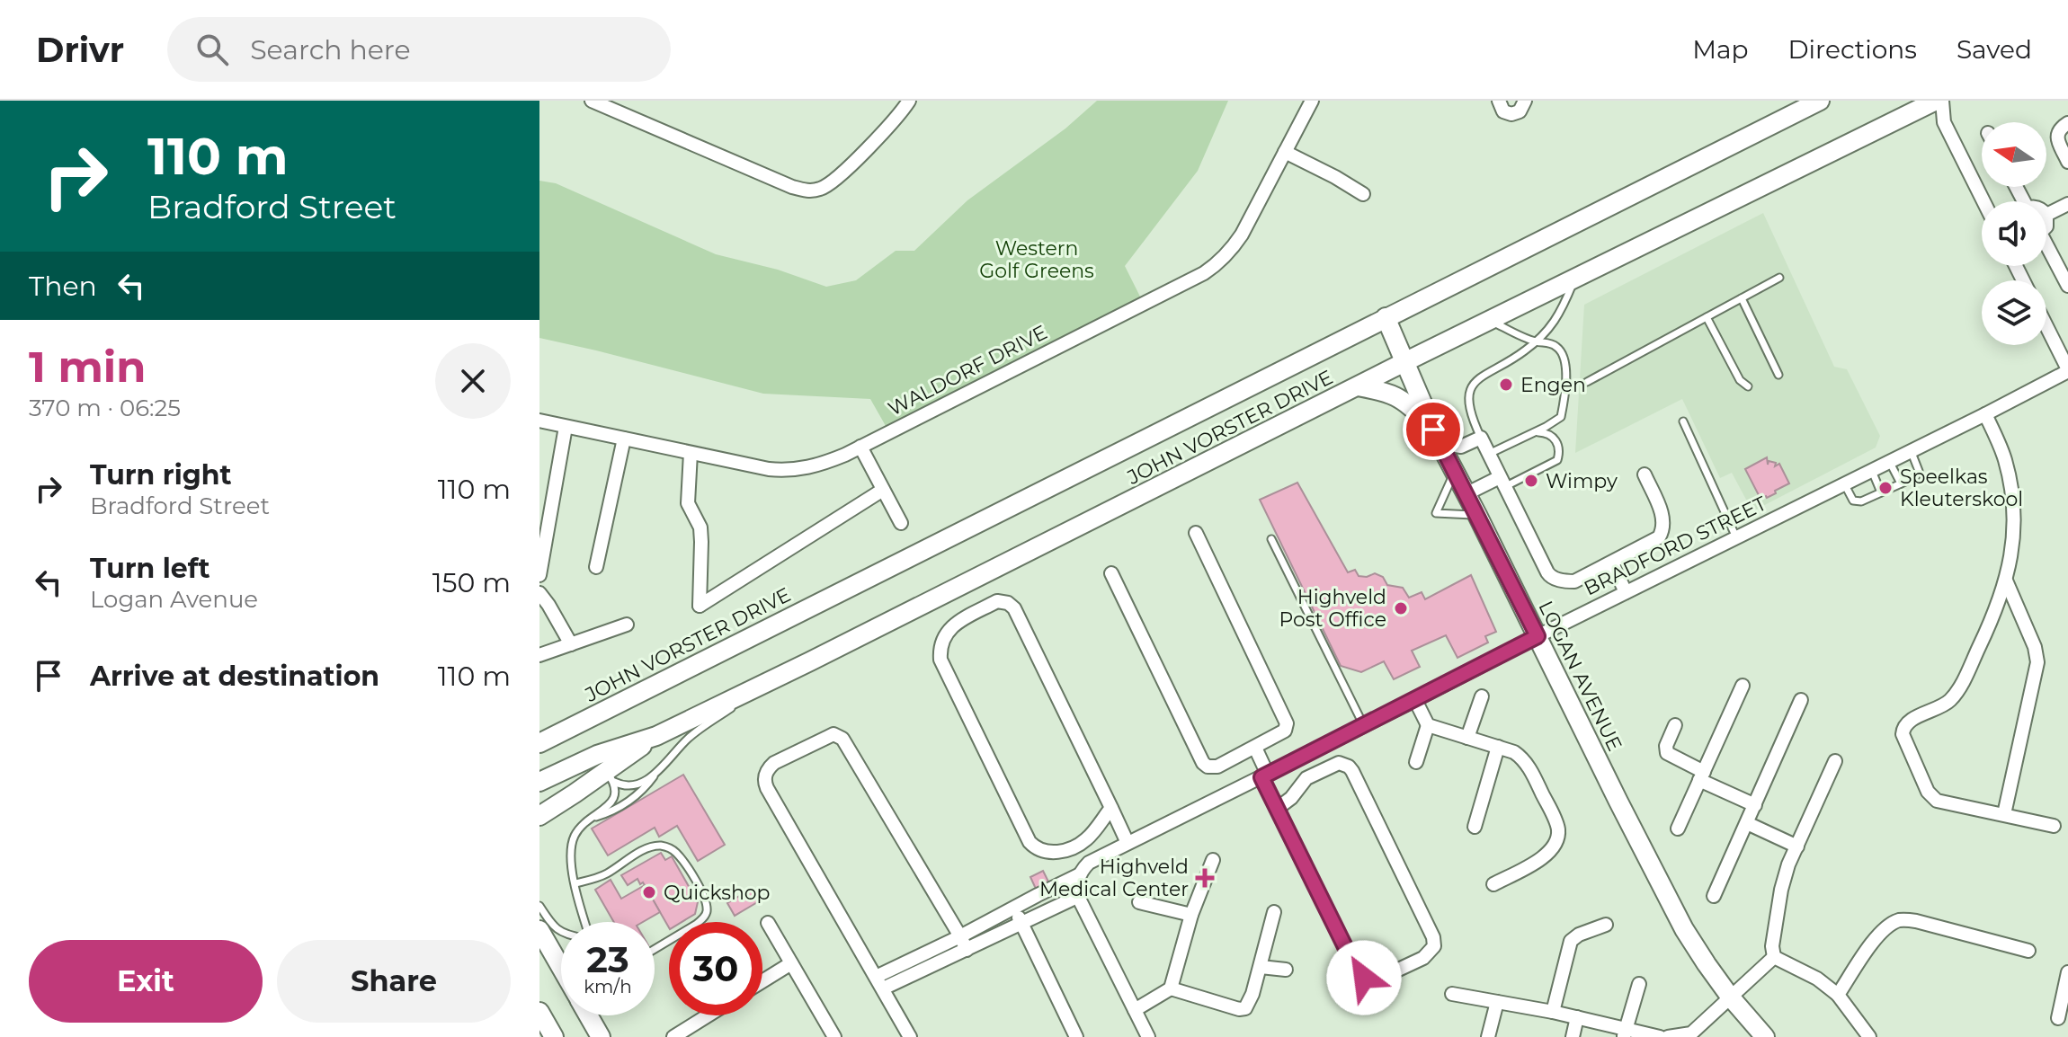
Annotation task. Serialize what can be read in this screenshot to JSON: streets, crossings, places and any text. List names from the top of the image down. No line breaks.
{"streets":{"main road":["JOHN VORSTER DRIVE","LOGAN AVENUE"],"street":["WALDORF DRIVE","BRADFORD STREET"]},"crossings":[["JOHN VORSTER DRIVE","LOGAN AVENUE"],["BRADFORD STREET","LOGAN AVENUE"]],"parks":["Western Golf Greens"],"places":{"other":["Engen","Wimpy","Speelkas Kleuterskool","Highveld Post Office","Quickshop"],"health":["Highveld Medical Center"]},"north":"left","page":{"header":"Drivr","search":"Search here","nav":["Map","Directions","Saved"],"turn":["110 m","Bradford Street"],"then":"Then","heading":["1 min","370 m · 06:25"],"list":[{"name":"Turn right","note":"Bradford Street","value":"110 m"},{"name":"Turn left","note":"Logan Avenue","value":"150 m"},{"name":"Arrive at destination","value":"110 m"}],"speed":"23 km/h","limit":"30","buttons":["Exit","Share"]}}
